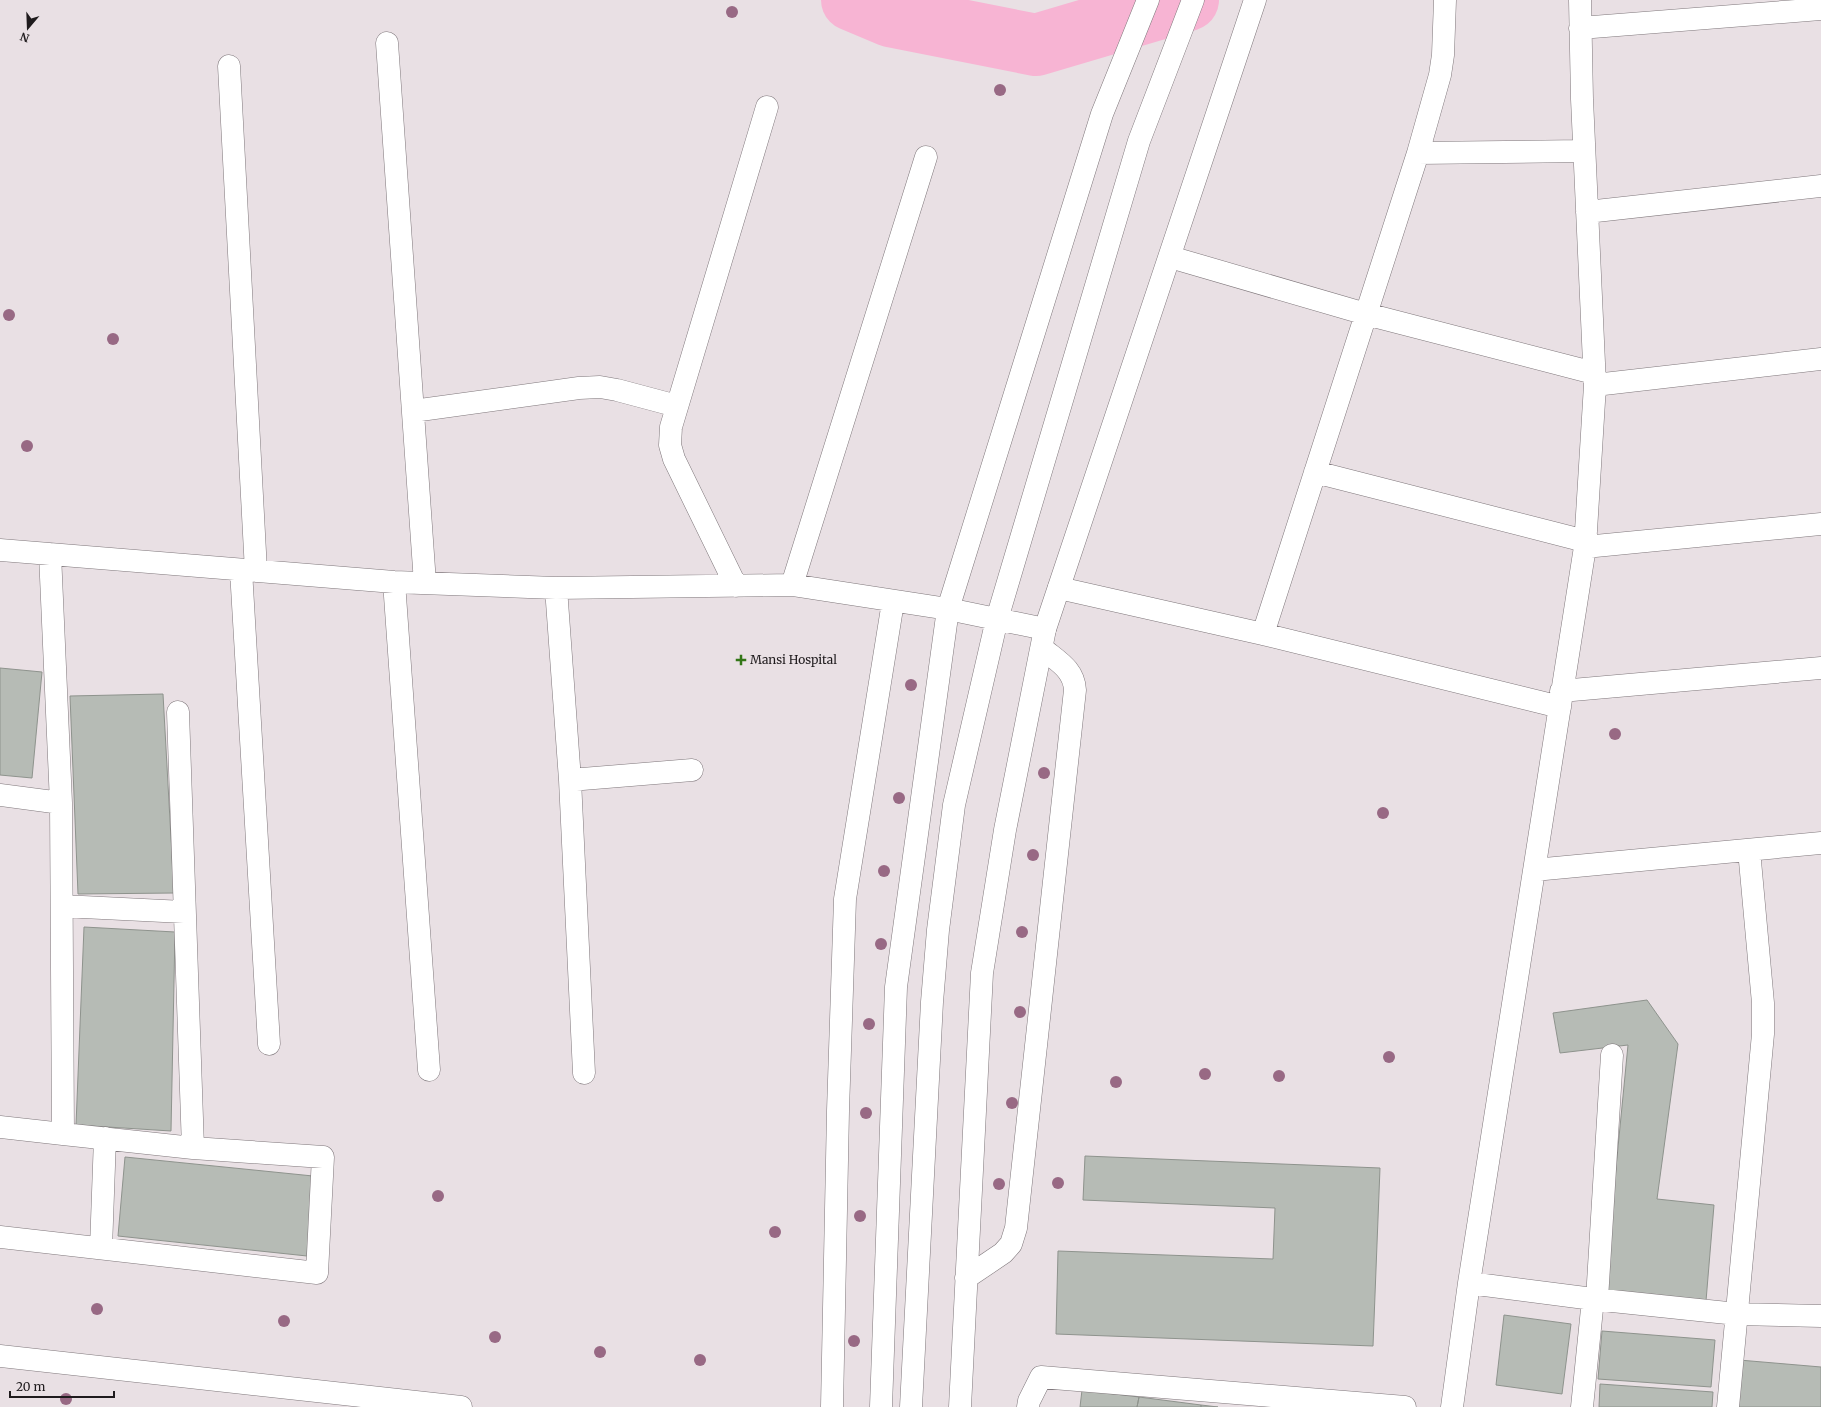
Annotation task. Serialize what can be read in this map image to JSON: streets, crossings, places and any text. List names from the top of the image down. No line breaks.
{"places":{"health":["Mansi Hospital"]},"scale_bar":"20 m","north":"bottom"}
